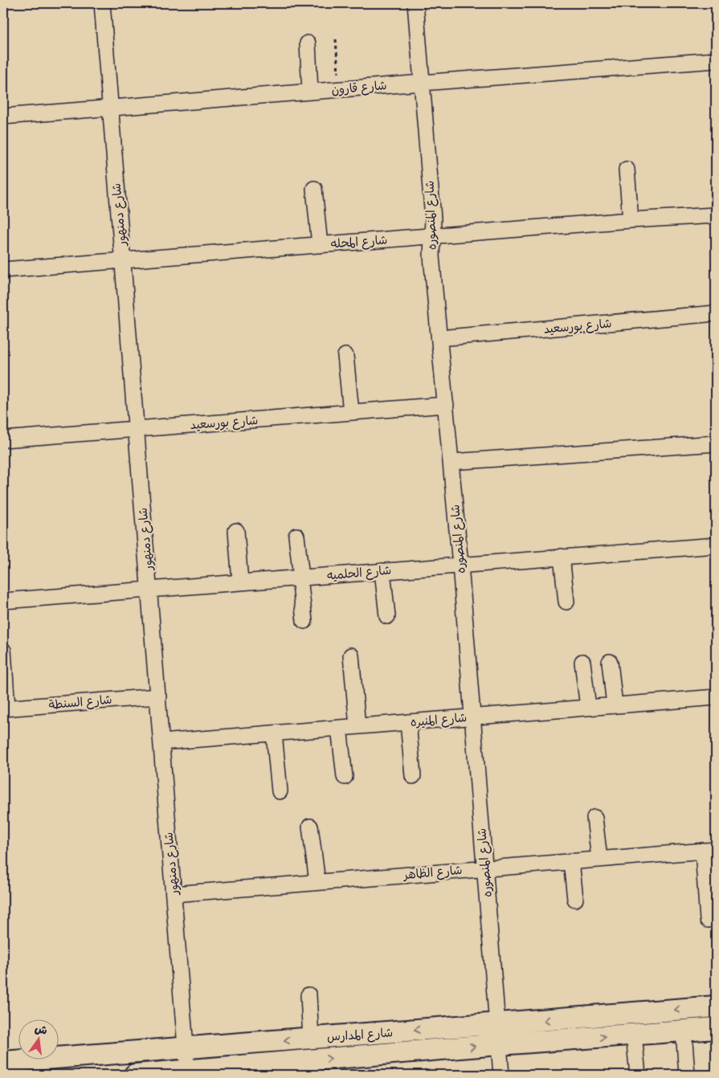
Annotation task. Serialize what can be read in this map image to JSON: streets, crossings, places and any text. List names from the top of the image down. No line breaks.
{"streets":{"main road":["شارع المدارس"],"street":["شارع قارون","شارع دمنهور","شارع المنصوره","شارع المحله","شارع بورسعيد","شارع الحلميه","شارع السنطة","شارع المنيره","شارع الظاهر"]},"crossings":[["شارع قارون","شارع دمنهور"],["شارع قارون","شارع المنصوره"],["شارع دمنهور","شارع المحله"],["شارع دمنهور","شارع بورسعيد"],["شارع دمنهور","شارع الحلميه"],["شارع دمنهور","شارع السنطة"],["شارع دمنهور","شارع المنيره"],["شارع دمنهور","شارع الظاهر"],["شارع دمنهور","شارع المدارس"],["شارع المنصوره","شارع المحله"],["شارع المنصوره","شارع بورسعيد"],["شارع المنصوره","شارع الحلميه"],["شارع المنصوره","شارع المنيره"],["شارع المنصوره","شارع الظاهر"],["شارع المنصوره","شارع المدارس"]],"north":"top"}
